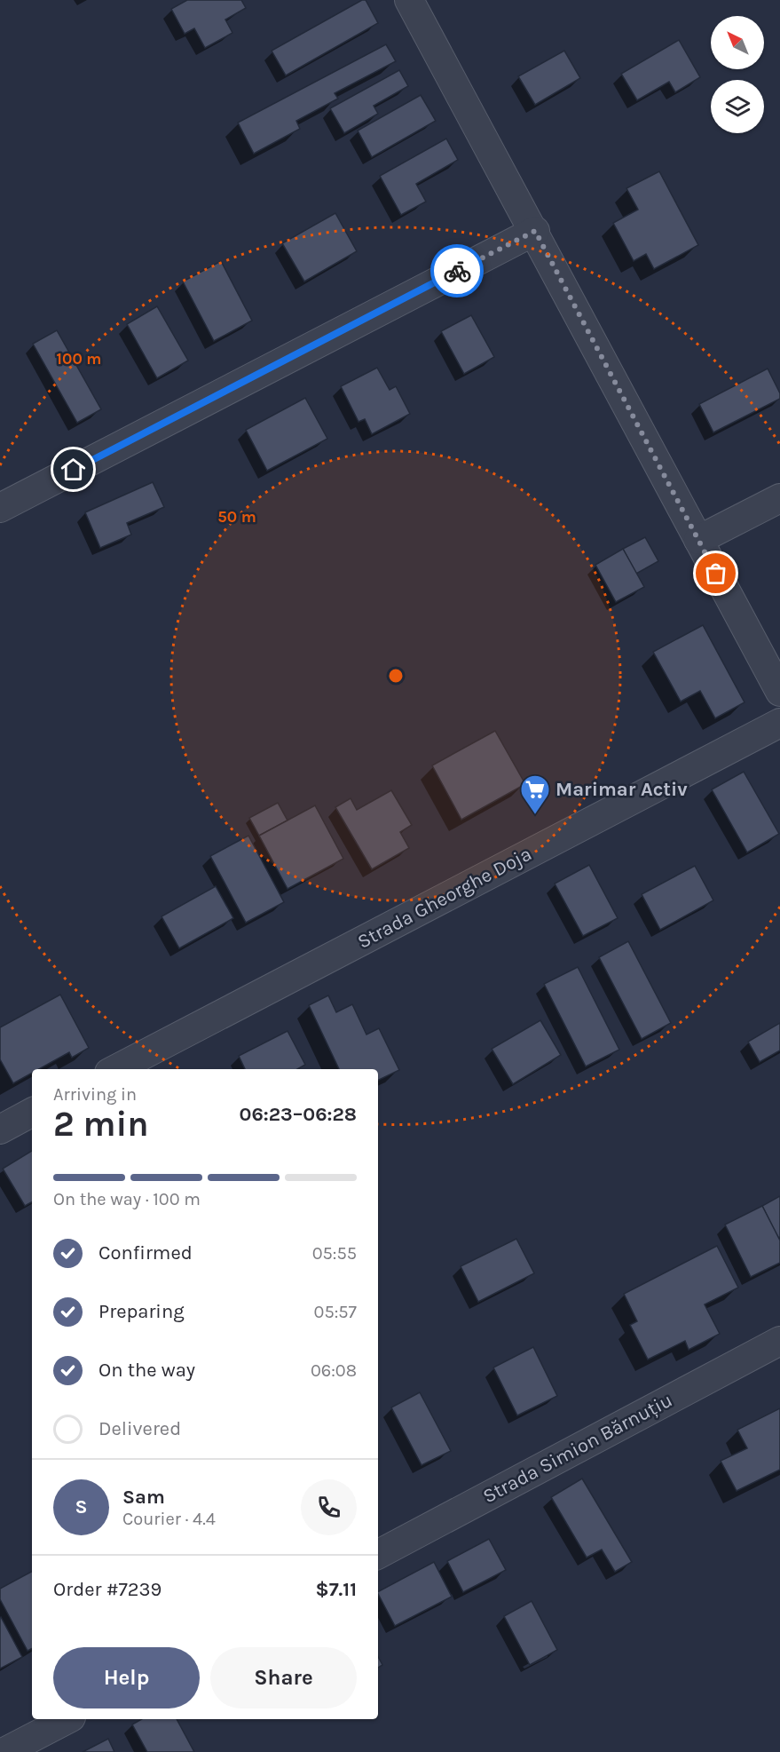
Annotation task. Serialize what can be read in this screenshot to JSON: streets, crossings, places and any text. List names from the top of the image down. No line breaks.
{"streets":{"street":["Strada Gheorghe Doja","Strada Simion Bărnuțiu"]},"places":{"supermarket":["Marimar Activ"]},"north":"top left","page":{"heading":["2 min","Arriving in","06:23–06:28"],"panel":["Sam","Courier · 4.4","Order #7239","$7.11"],"bar":"On the way · 100 m","list":[["Confirmed","05:55"],["Preparing","05:57"],["On the way","06:08"],"Delivered"],"round":"S","buttons":["Help","Share"]},"rings":["100 m","50 m"]}
